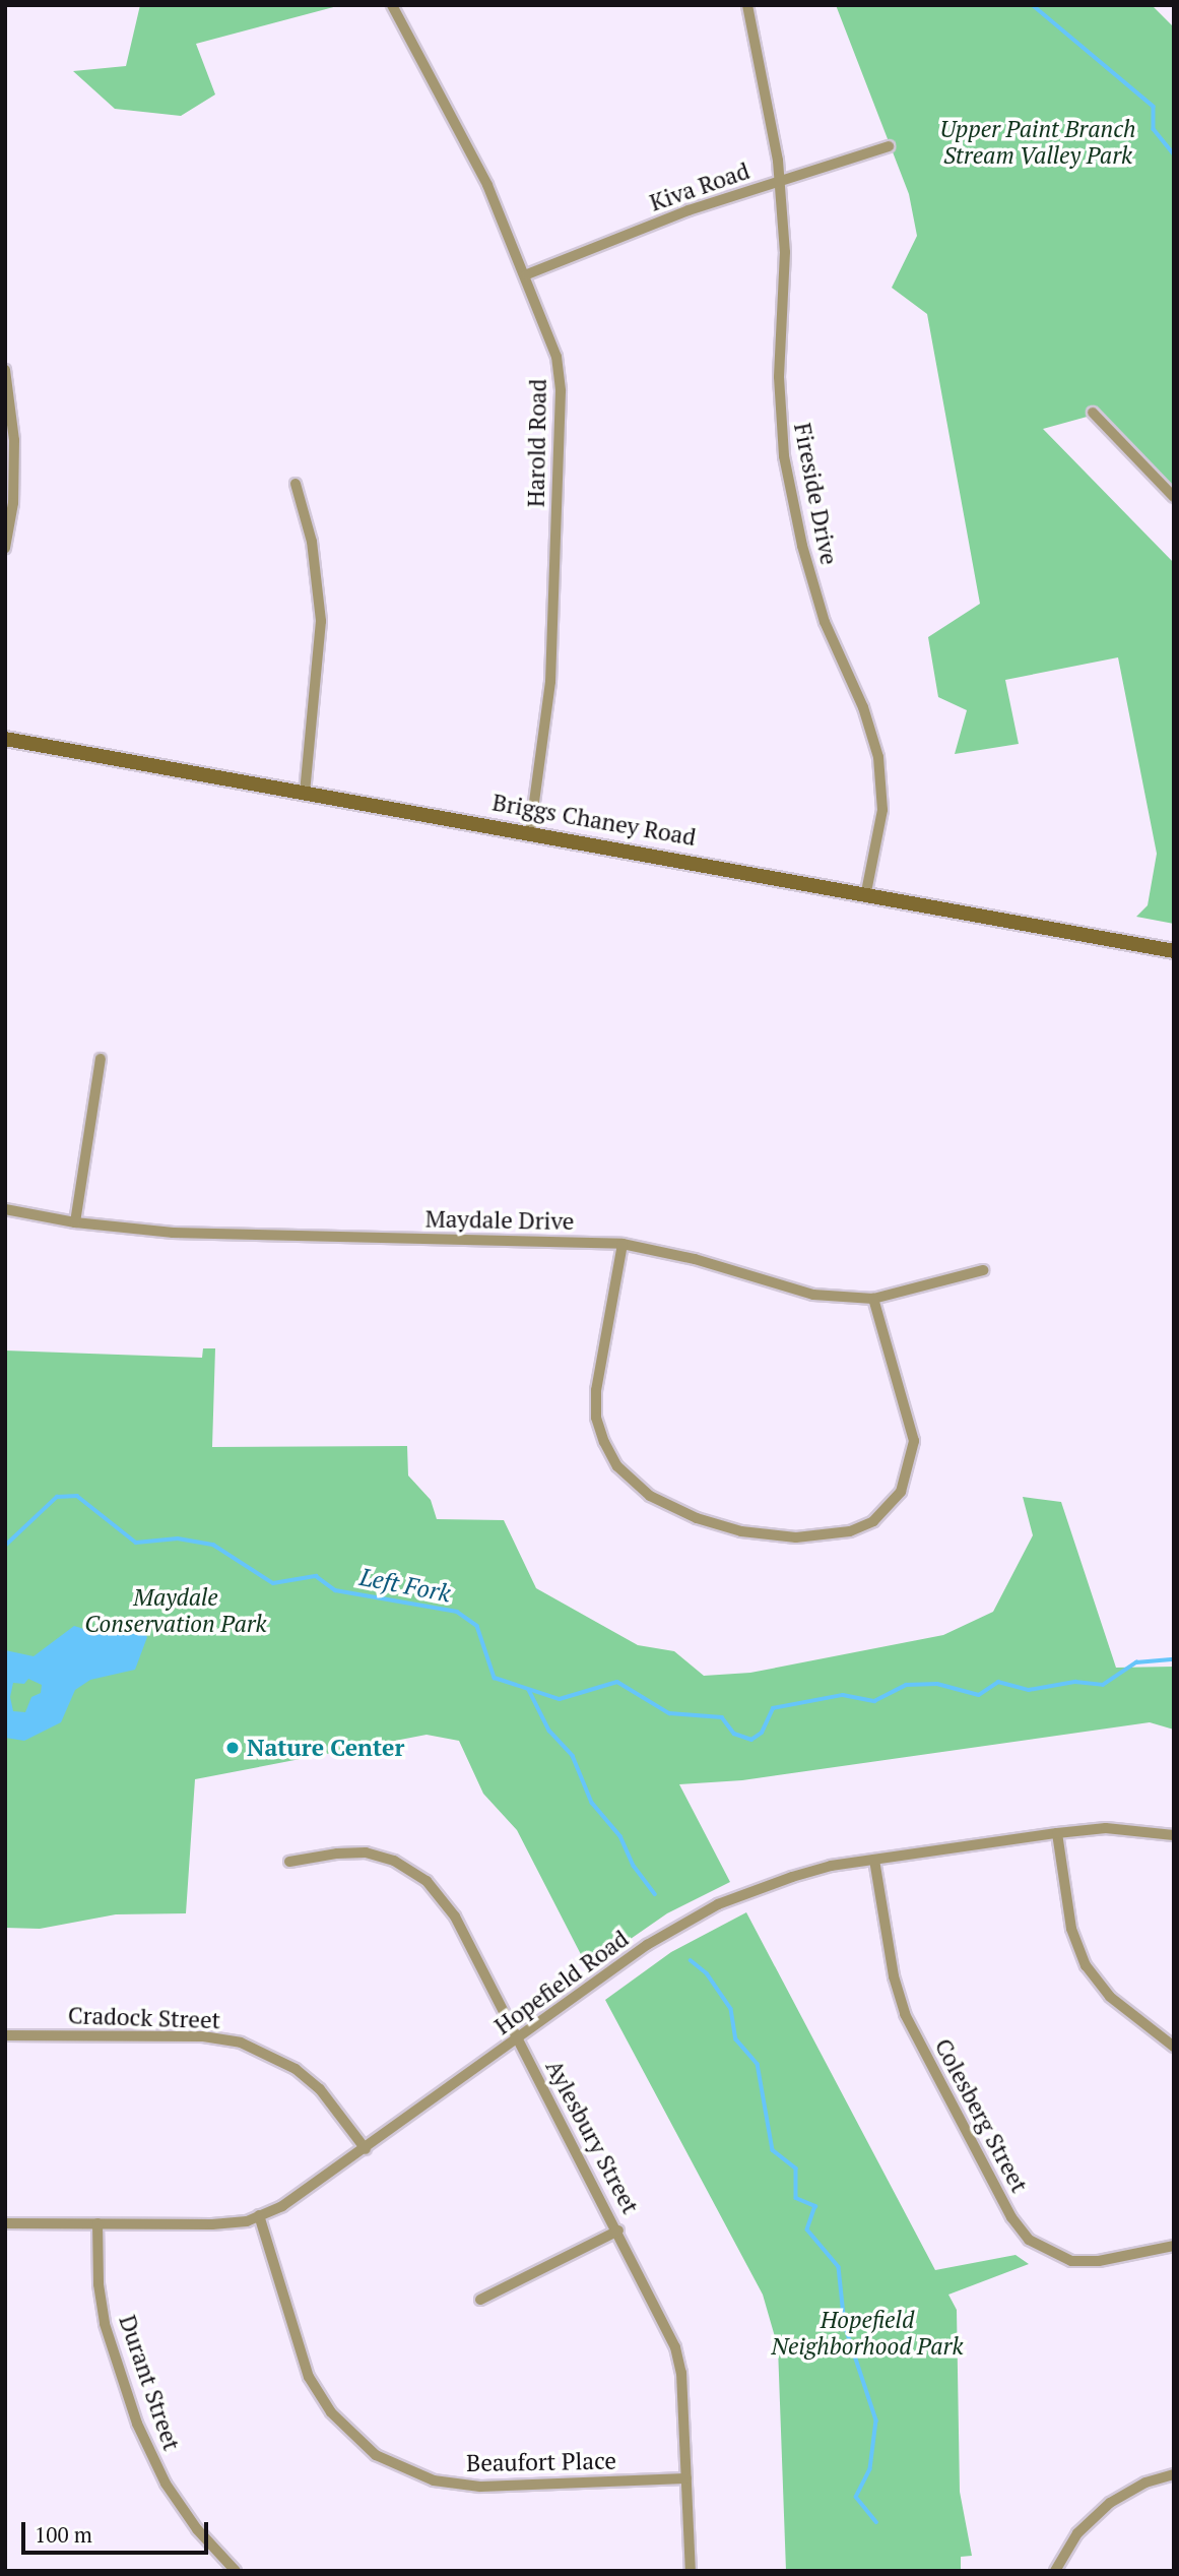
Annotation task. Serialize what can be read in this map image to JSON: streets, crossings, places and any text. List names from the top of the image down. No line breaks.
{"streets":{"main road":["Briggs Chaney Road"],"street":["Kiva Road","Harold Road","Fireside Drive","Maydale Drive","Hopefield Road","Cradock Street","Colesberg Street","Aylesbury Street","Durant Street","Beaufort Place"]},"crossings":[["Kiva Road","Harold Road"],["Kiva Road","Fireside Drive"],["Harold Road","Briggs Chaney Road"],["Fireside Drive","Briggs Chaney Road"],["Hopefield Road","Cradock Street"],["Hopefield Road","Colesberg Street"],["Hopefield Road","Aylesbury Street"],["Hopefield Road","Durant Street"],["Hopefield Road","Beaufort Place"],["Aylesbury Street","Beaufort Place"]],"water":["Left Fork"],"parks":["Upper Paint Branch Stream Valley Park","Maydale Conservation Park","Hopefield Neighborhood Park"],"places":["Nature Center"],"scale_bar":"100 m"}
